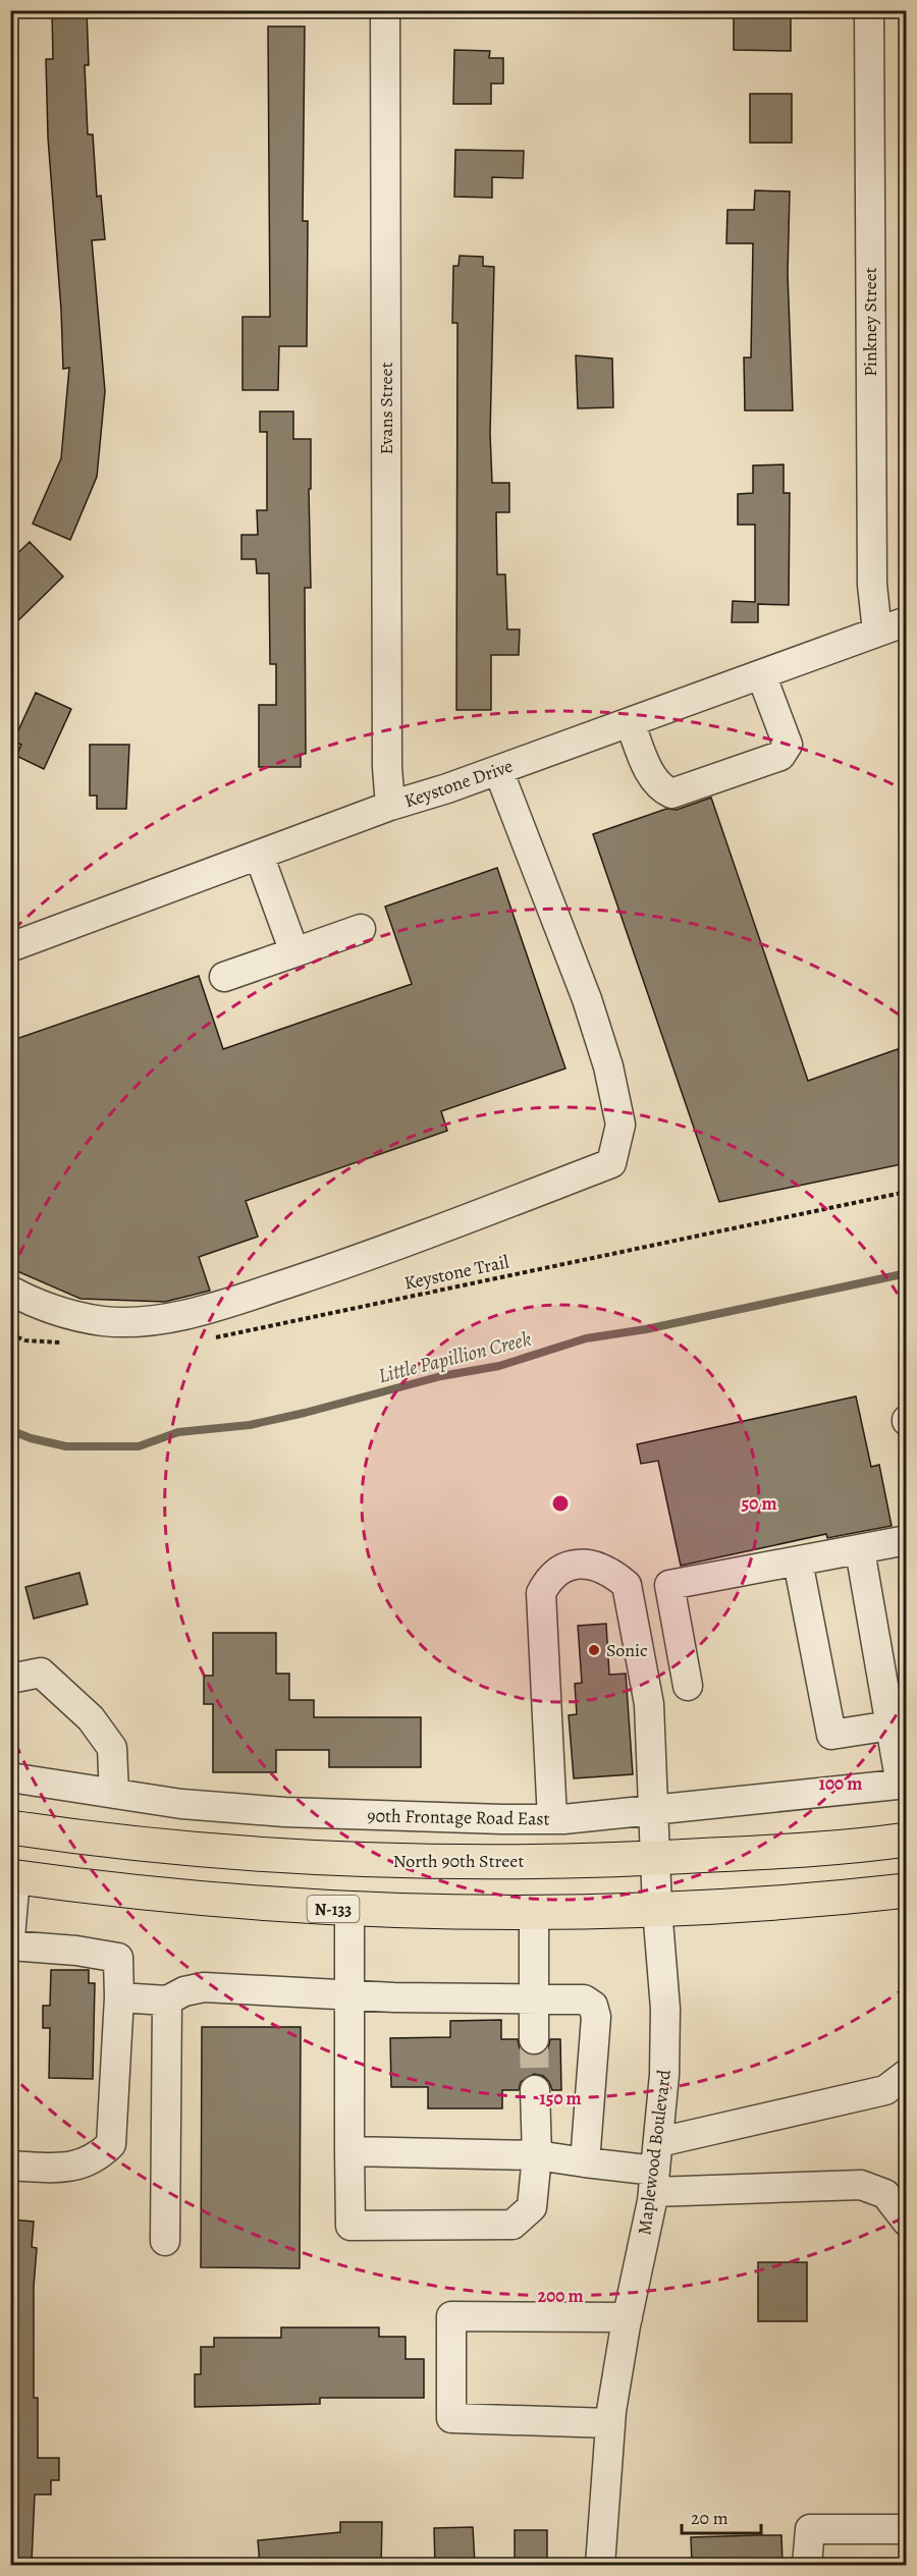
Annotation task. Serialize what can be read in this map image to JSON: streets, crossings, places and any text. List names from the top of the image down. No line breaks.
{"streets":{"main road":["North 90th Street","N-133"],"street":["Pinkney Street","Evans Street","Keystone Drive","90th Frontage Road East","Maplewood Boulevard"],"path":["Keystone Trail"]},"crossings":[["Pinkney Street","Keystone Drive"],["Evans Street","Keystone Drive"],["90th Frontage Road East","Maplewood Boulevard"],["North 90th Street","Maplewood Boulevard"],["N-133","Maplewood Boulevard"]],"water":["Little Papillion Creek"],"places":["Sonic"],"scale_bar":"20 m","rings":["50 m","100 m","150 m","200 m"]}
